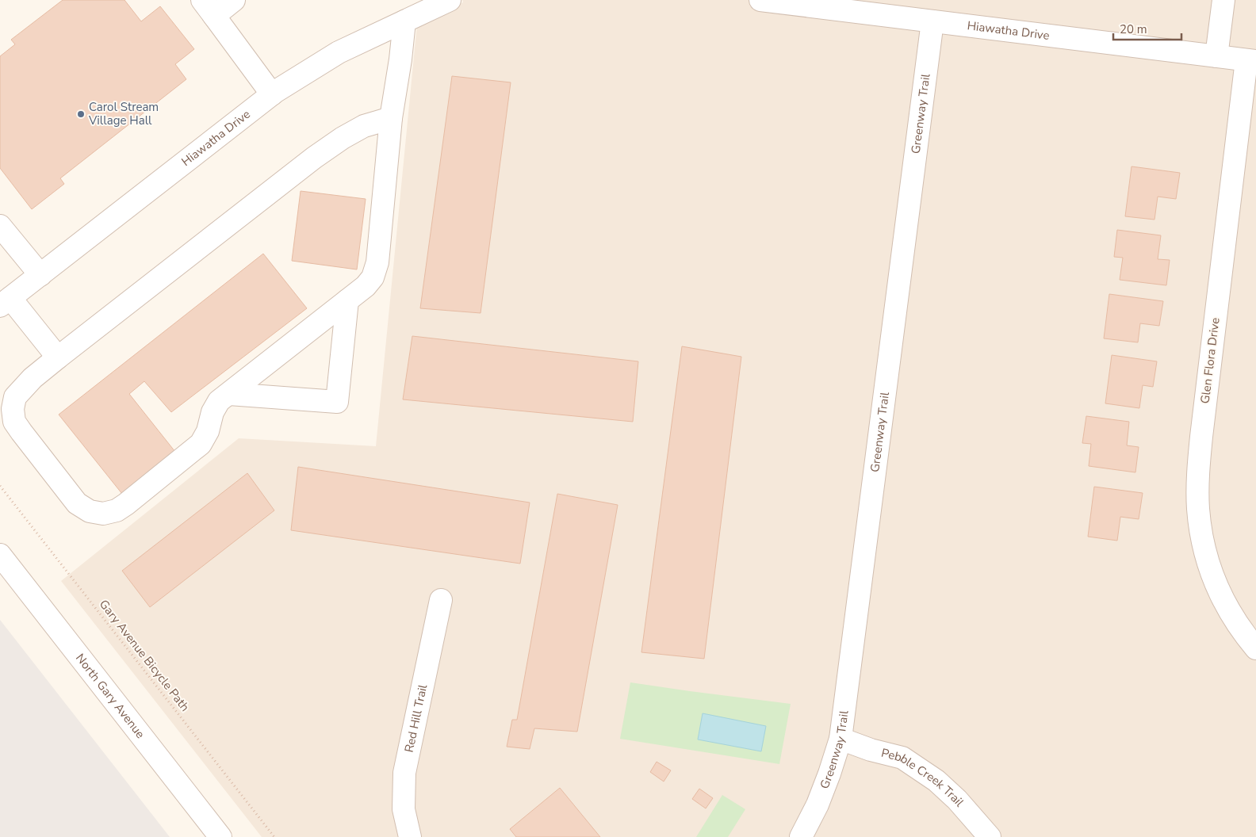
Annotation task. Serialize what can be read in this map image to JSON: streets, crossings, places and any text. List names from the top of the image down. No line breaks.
{"streets":{"street":["Hiawatha Drive","Greenway Trail","Glen Flora Drive","North Gary Avenue","Red Hill Trail","Pebble Creek Trail"],"path":["Gary Avenue Bicycle Path"]},"crossings":[["Hiawatha Drive","Greenway Trail"],["Hiawatha Drive","Glen Flora Drive"],["Greenway Trail","Pebble Creek Trail"]],"places":["Carol Stream Village Hall"],"scale_bar":"20 m"}
